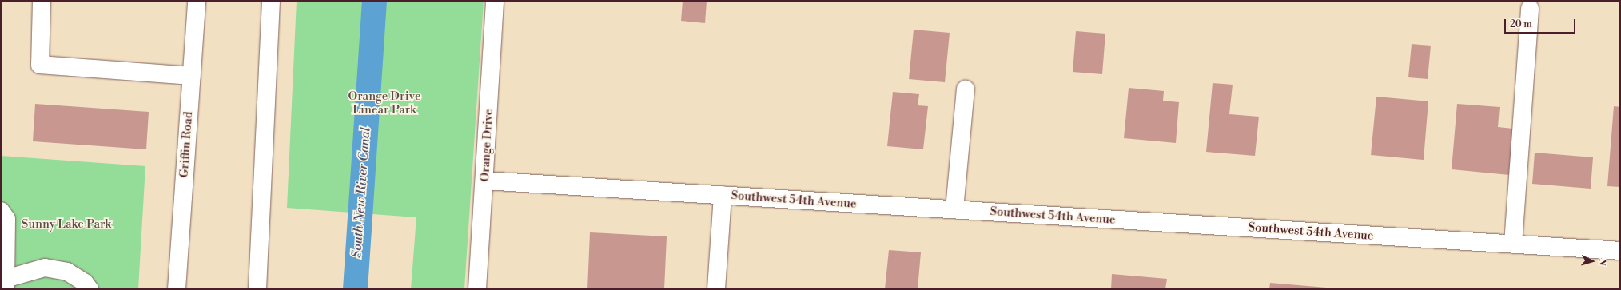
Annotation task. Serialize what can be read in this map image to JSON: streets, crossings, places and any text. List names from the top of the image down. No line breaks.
{"streets":{"street":["Griffin Road","Orange Drive","Southwest 54th Avenue"]},"crossings":[["Orange Drive","Southwest 54th Avenue"]],"water":["South New River Canal"],"parks":["Orange Drive Linear Park","Sunny Lake Park"],"scale_bar":"20 m","north":"right"}
